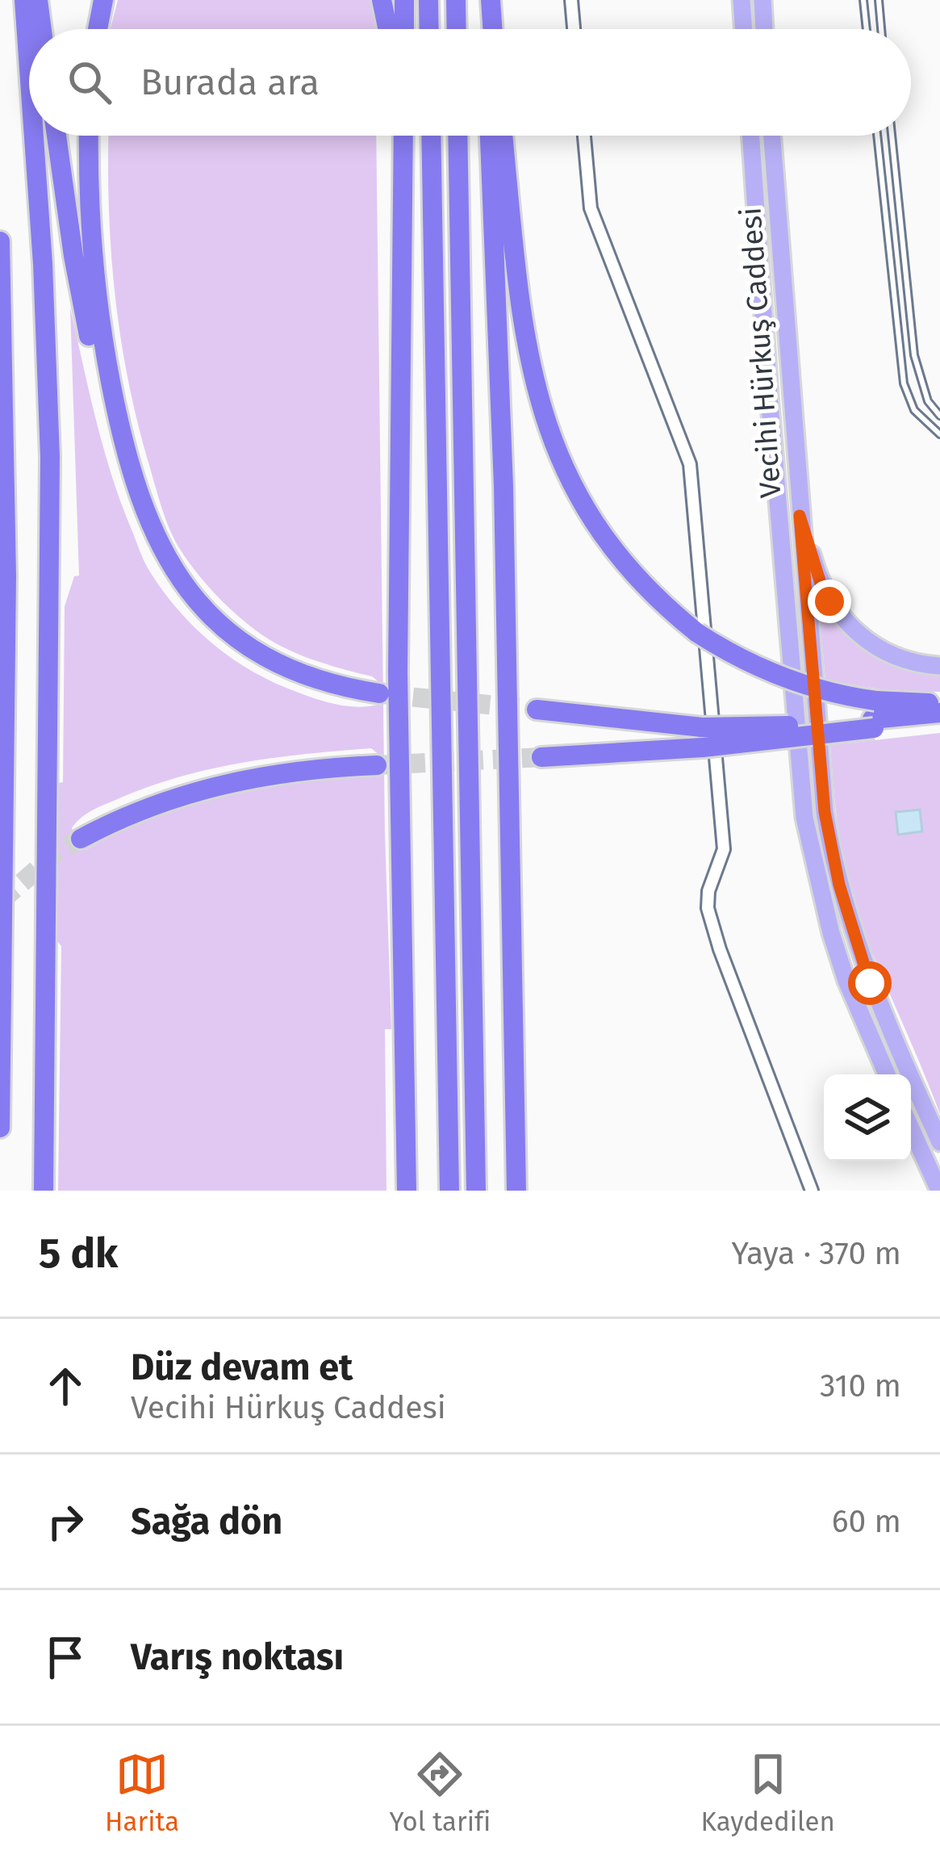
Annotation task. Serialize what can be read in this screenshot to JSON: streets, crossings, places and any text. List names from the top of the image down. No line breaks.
{"streets":{"main road":["Vecihi Hürkuş Caddesi"]},"page":{"search":"Burada ara","heading":["5 dk","Yaya · 370 m"],"list":[["Düz devam et","Vecihi Hürkuş Caddesi","310 m"],["Sağa dön","60 m"],"Varış noktası"],"nav":["Harita","Yol tarifi","Kaydedilen"]}}
